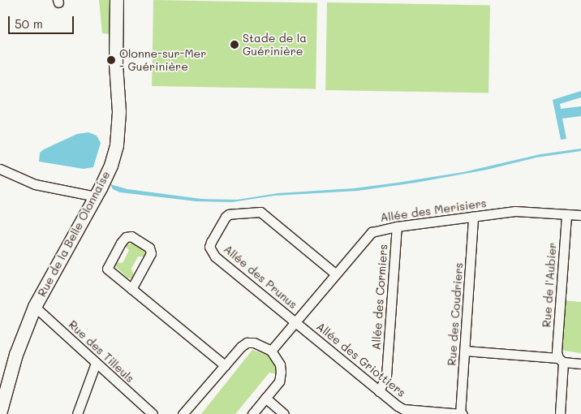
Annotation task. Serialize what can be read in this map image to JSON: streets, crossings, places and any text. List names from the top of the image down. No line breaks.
{"streets":{"street":["Allée des Merisiers","Rue de la Belle Olonnaise","Allée des Prunus","Rue de l'Aubier","Allée des Cormiers","Rue des Coudriers","Rue des Tilleuls","Allée des Griottiers"]},"crossings":[["Allée des Merisiers","Allée des Prunus"],["Allée des Merisiers","Rue de l'Aubier"],["Allée des Merisiers","Allée des Cormiers"],["Allée des Merisiers","Rue des Coudriers"],["Allée des Merisiers","Allée des Griottiers"],["Rue de la Belle Olonnaise","Rue des Tilleuls"],["Allée des Prunus","Allée des Griottiers"],["Allée des Cormiers","Allée des Griottiers"],["Rue des Coudriers","Allée des Griottiers"]],"places":["Stade de la Guérinière","Olonne-sur-Mer - Guérinière"],"scale_bar":"50 m"}
